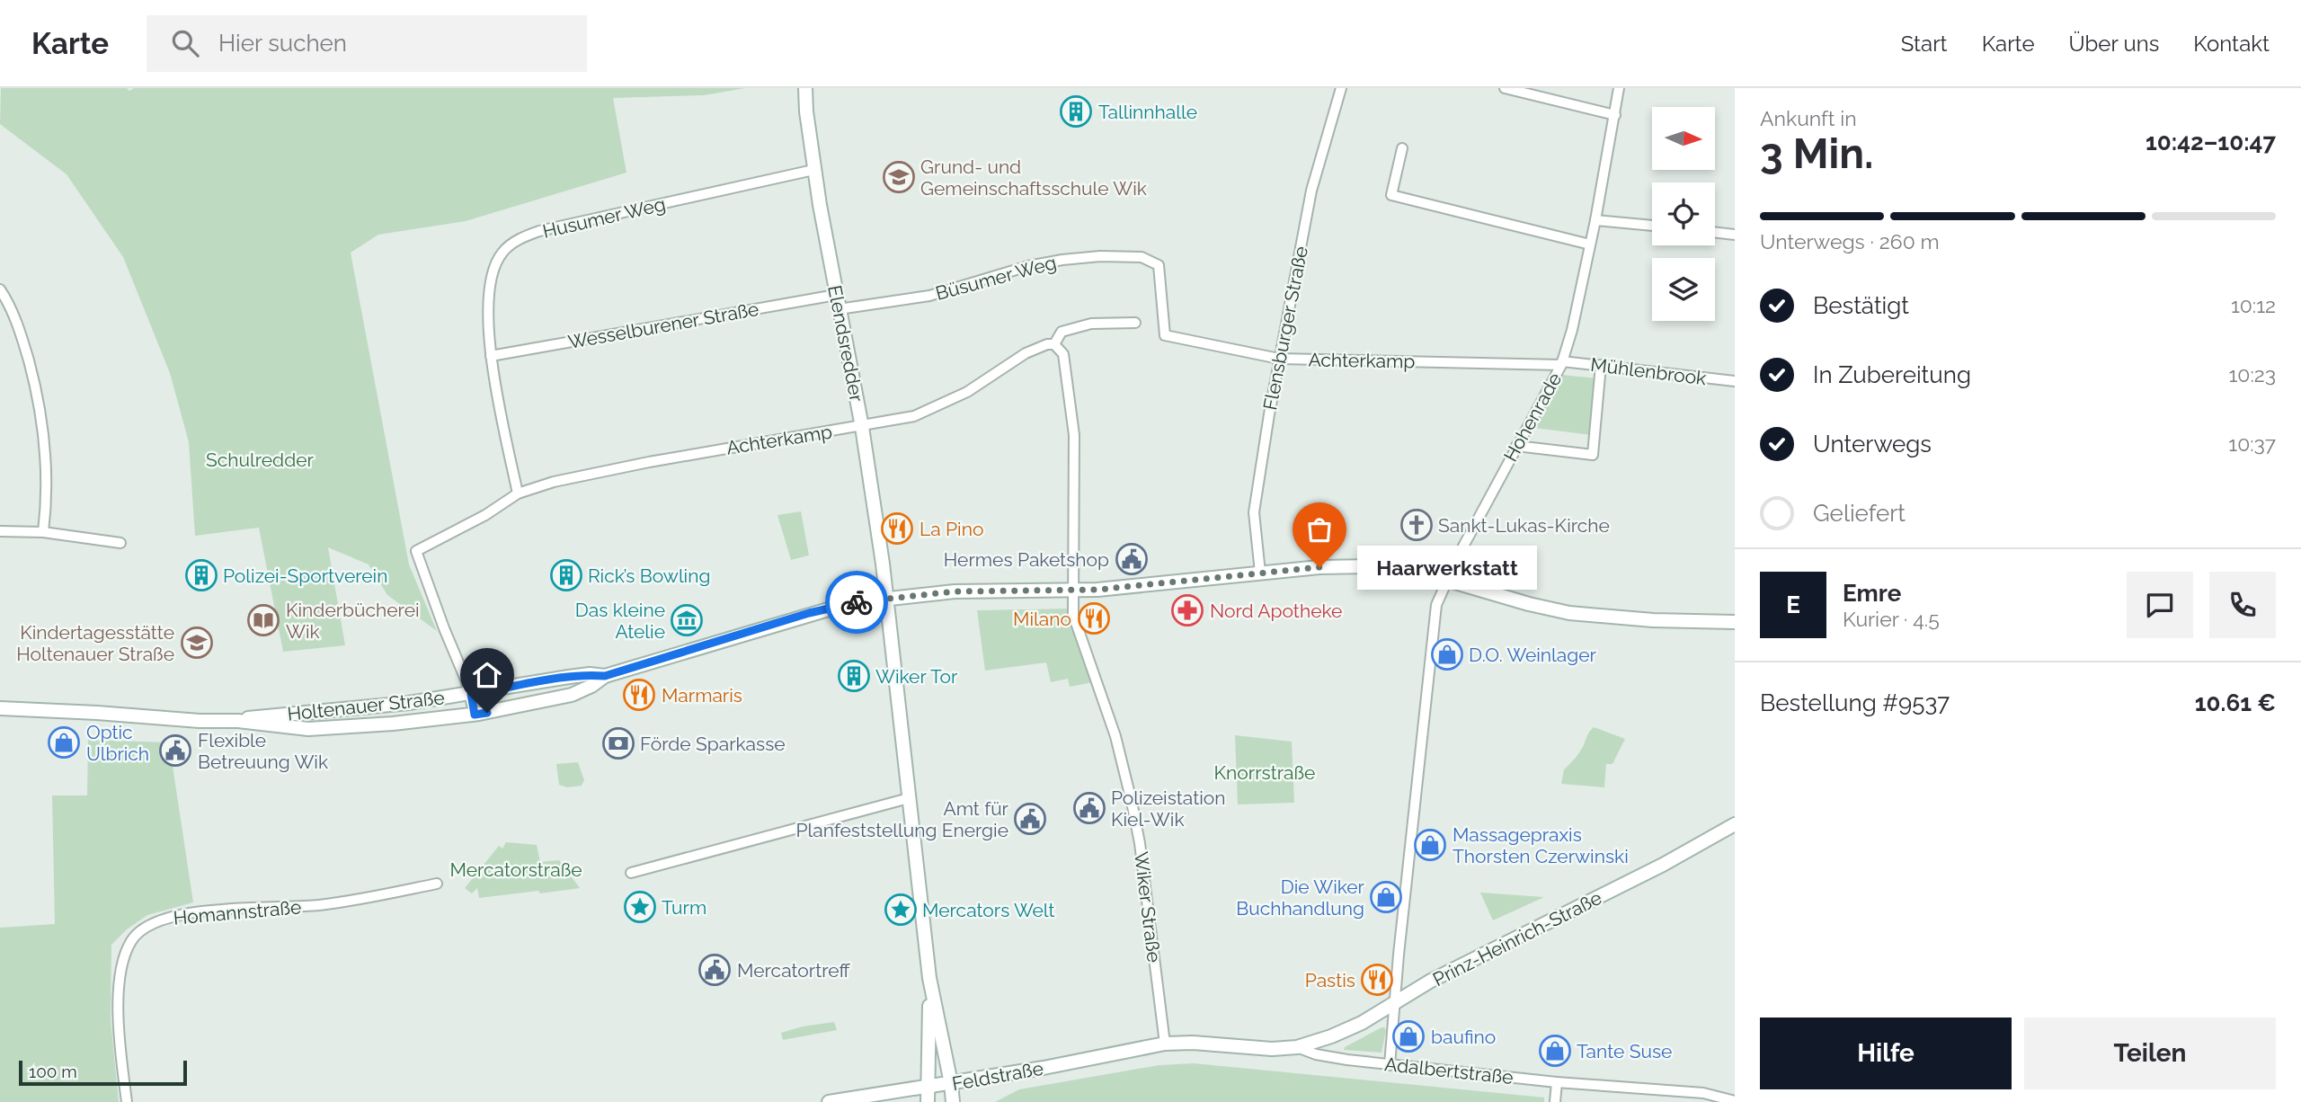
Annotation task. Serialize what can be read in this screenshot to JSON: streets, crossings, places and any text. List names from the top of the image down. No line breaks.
{"streets":{"street":["Husumer Weg","Büsumer Weg","Wesselburener Straße","Flensburger Straße","Elendsredder","Achterkamp","Mühlenbrook","Hohenrade","Holtenauer Straße","Wiker Straße","Homannstraße","Prinz-Heinrich-Straße","Adalbertstraße","Feldstraße"]},"crossings":[["Husumer Weg","Wesselburener Straße"],["Husumer Weg","Elendsredder"],["Husumer Weg","Achterkamp"],["Büsumer Weg","Elendsredder"],["Büsumer Weg","Achterkamp"],["Wesselburener Straße","Elendsredder"],["Flensburger Straße","Achterkamp"],["Flensburger Straße","Holtenauer Straße"],["Elendsredder","Achterkamp"],["Elendsredder","Holtenauer Straße"],["Achterkamp","Mühlenbrook"],["Achterkamp","Hohenrade"],["Achterkamp","Holtenauer Straße"],["Achterkamp","Wiker Straße"],["Mühlenbrook","Hohenrade"],["Hohenrade","Holtenauer Straße"],["Holtenauer Straße","Wiker Straße"],["Wiker Straße","Adalbertstraße"],["Wiker Straße","Feldstraße"],["Prinz-Heinrich-Straße","Adalbertstraße"],["Adalbertstraße","Feldstraße"]],"parks":["Schulredder","Knorrstraße","Mercatorstraße"],"places":{"building":["Tallinnhalle","Polizei-Sportverein","Rick’s Bowling","Wiker Tor"],"school or university":["Grund- und Gemeinschaftsschule Wik","Kindertagesstätte Holtenauer Straße"],"church":["Sankt-Lukas-Kirche"],"restaurant":["La Pino","Milano","Marmaris","Pastis"],"public building":["Hermes Paketshop","Flexible Betreuung Wik","Polizeistation Kiel-Wik","Amt für Planfeststellung Energie","Mercatortreff"],"other":["Haarwerkstatt"],"pharmacy":["Nord Apotheke"],"library":["Kinderbücherei Wik"],"museum":["Das kleine Atelie"],"shop":["D.O. Weinlager","Optic Ulbrich","Massagepraxis Thorsten Czerwinski","Die Wiker Buchhandlung","baufino","Tante Suse"],"bank":["Förde Sparkasse"],"place":["Turm","Mercators Welt"]},"scale_bar":"100 m","north":"right","page":{"header":"Karte","search":"Hier suchen","nav":["Start","Karte","Über uns","Kontakt"],"heading":["3 Min.","Ankunft in","10:42–10:47"],"panel":["Emre","Kurier · 4.5","Bestellung #9537","10.61 €"],"bar":"Unterwegs · 260 m","list":[["Bestätigt","10:12"],["In Zubereitung","10:23"],["Unterwegs","10:37"],"Geliefert"],"bubble":"Haarwerkstatt","round":"E","buttons":["Hilfe","Teilen"],"scale":"100 m"}}
